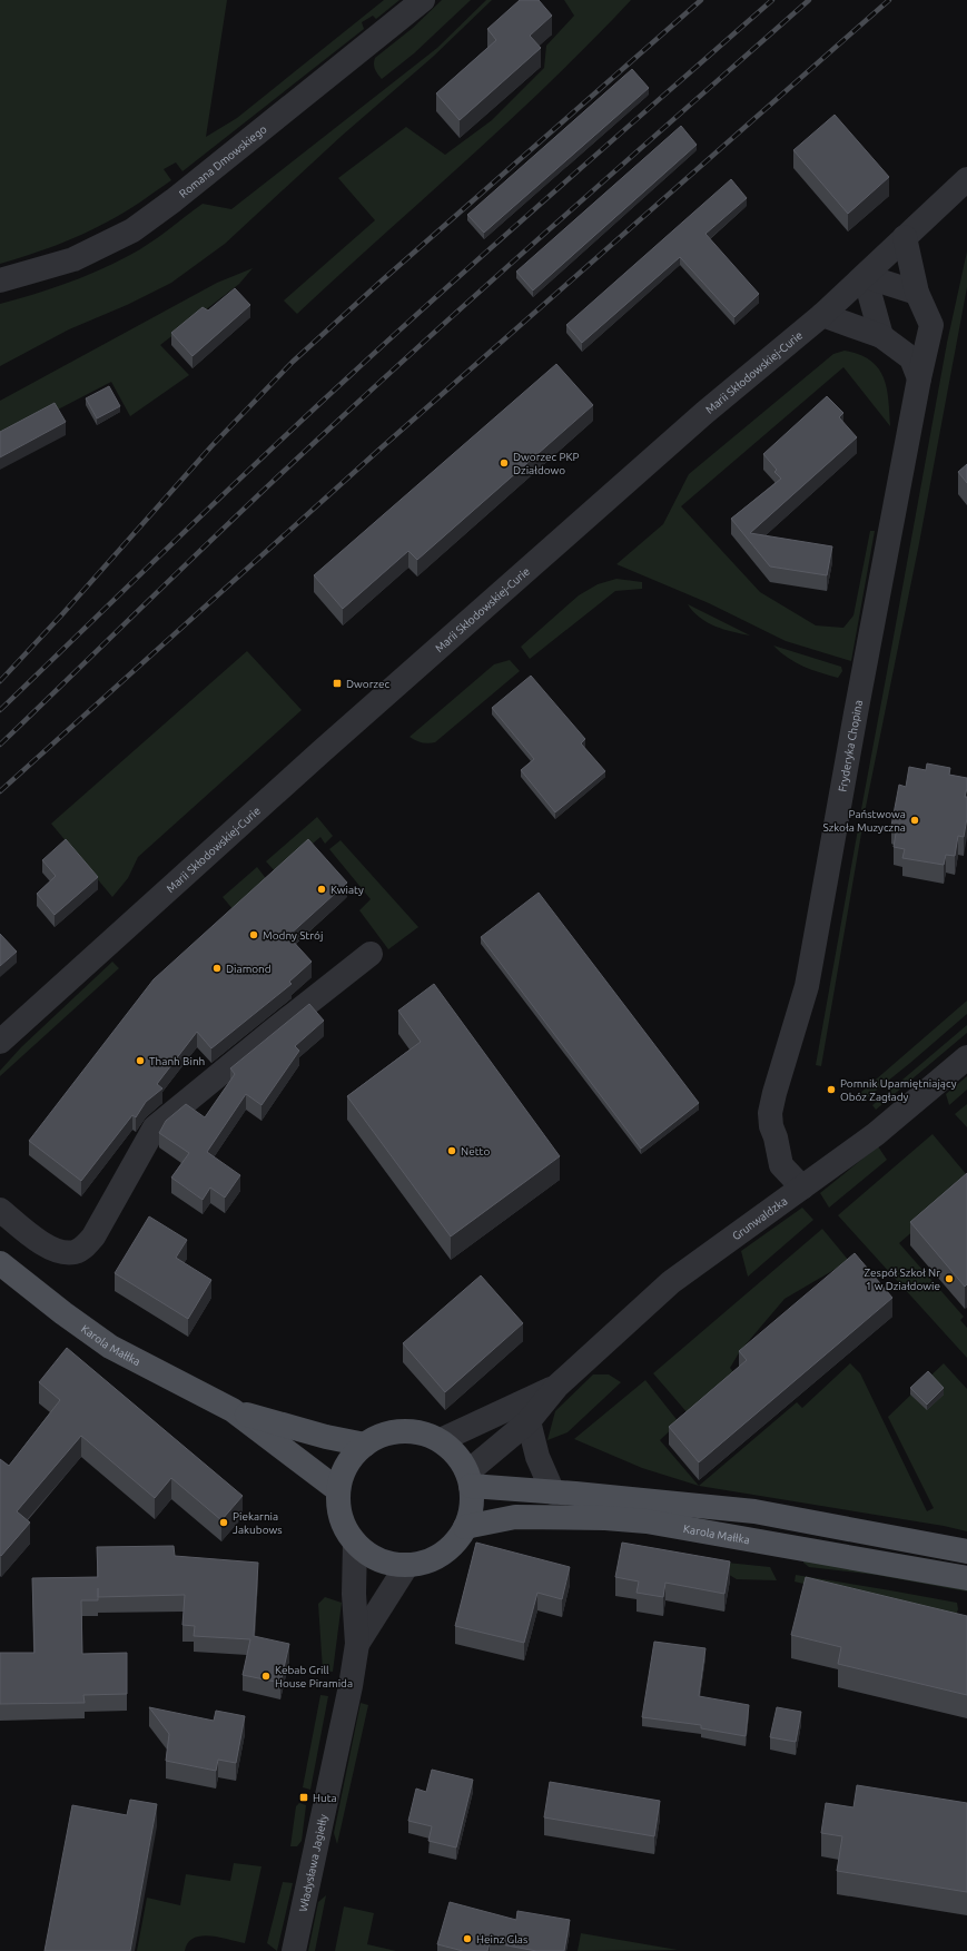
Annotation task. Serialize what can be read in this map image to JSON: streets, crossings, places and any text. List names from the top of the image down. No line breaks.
{"streets":{"main road":["Karola Małłka"],"street":["Romana Dmowskiego","Marii Skłodowskiej-Curie","Fryderyka Chopina","Grunwaldzka","Władysława Jagiełły"]},"crossings":[["Marii Skłodowskiej-Curie","Fryderyka Chopina"],["Fryderyka Chopina","Grunwaldzka"],["Grunwaldzka","Karola Małłka"],["Grunwaldzka","Władysława Jagiełły"],["Karola Małłka","Władysława Jagiełły"]],"places":{"other":["Dworzec PKP Działdowo","Państwowa Szkoła Muzyczna","Kwiaty","Modny Strój","Diamond","Thanh Binh","Pomnik Upamiętniający Obóz Zagłady","Netto","Zespół Szkoł Nr 1 w Działdowie","Piekarnia Jakubows","Kebab Grill House Piramida","Heinz Glas"],"transit":["Dworzec","Huta"]}}
